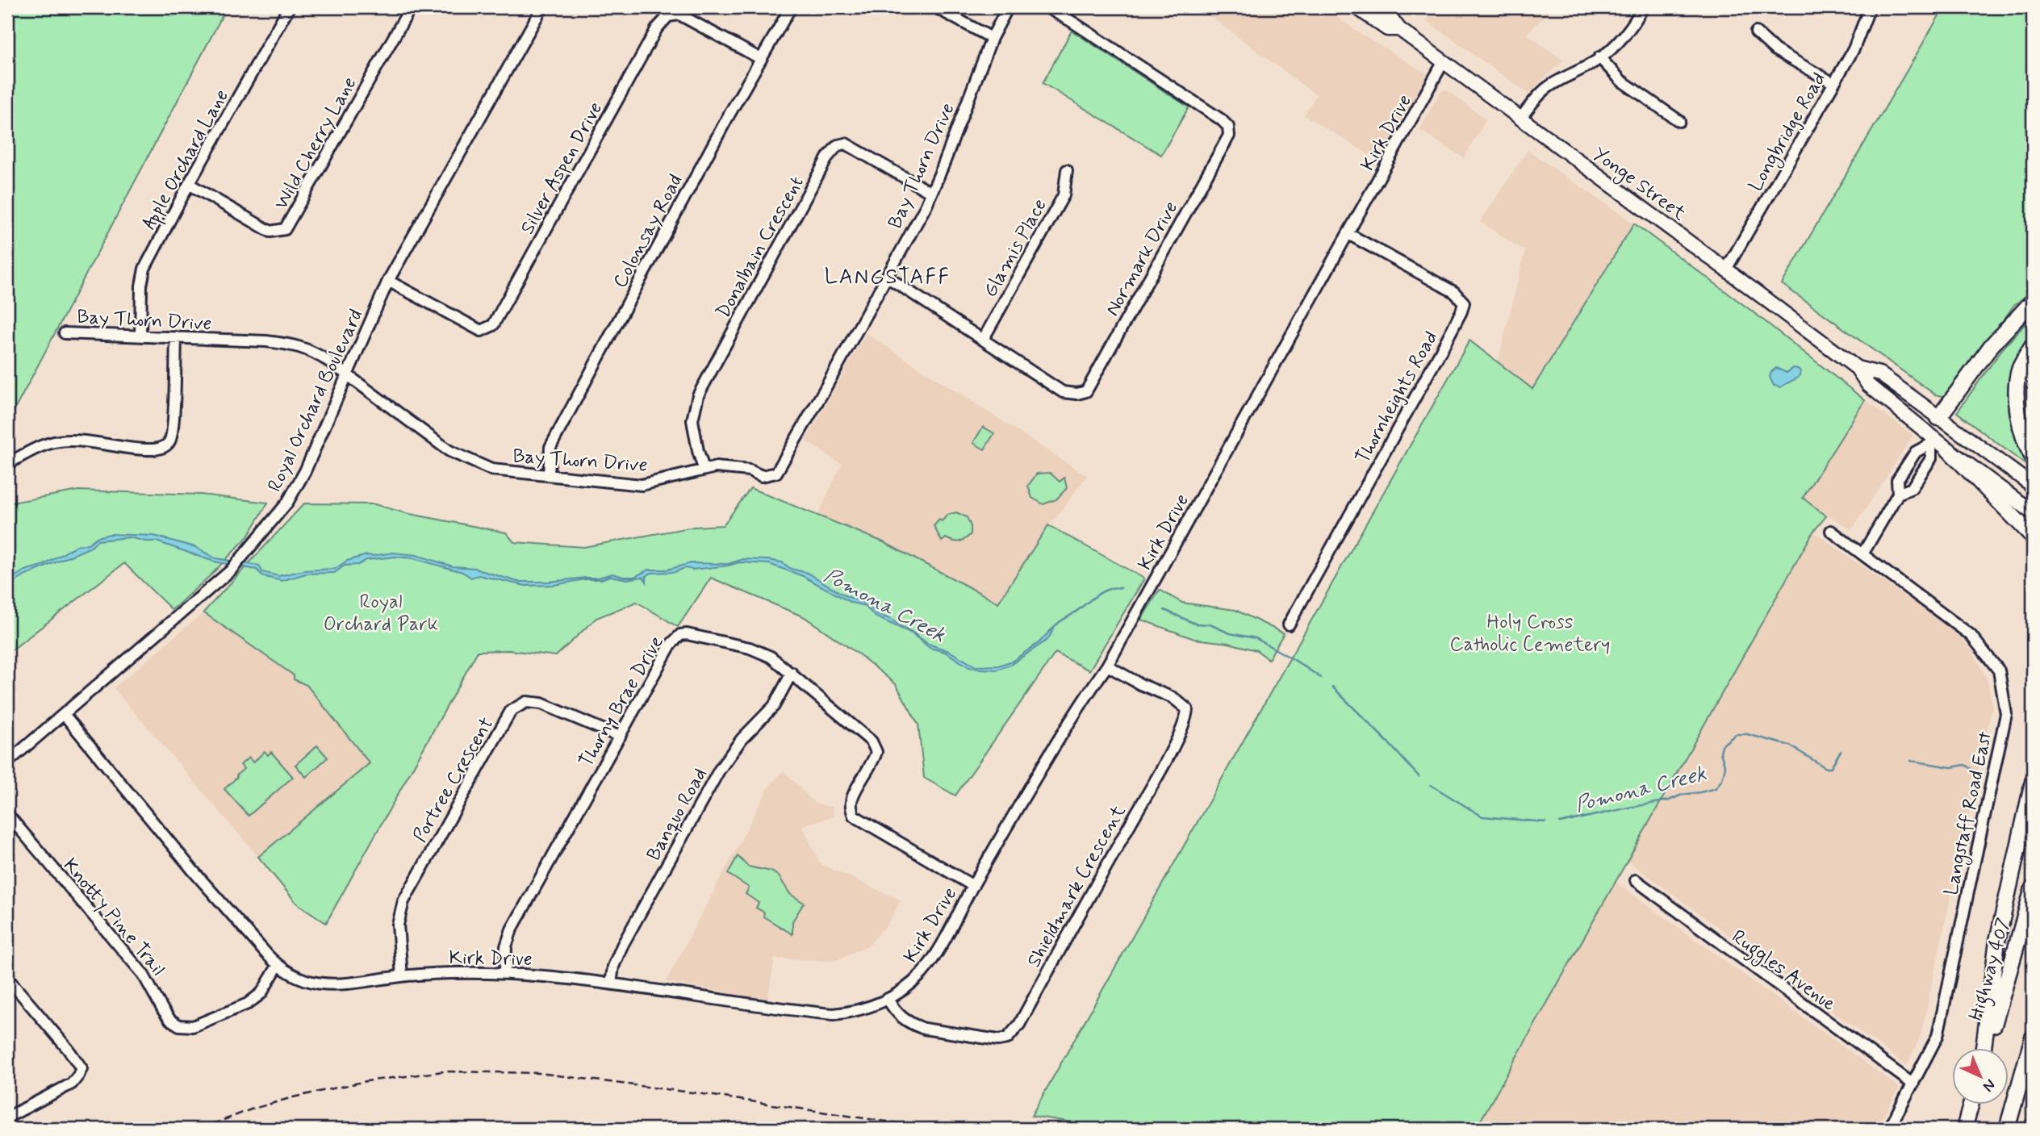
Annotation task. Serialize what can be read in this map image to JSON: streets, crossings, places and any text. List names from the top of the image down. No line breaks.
{"streets":{"highway":["Highway 407"],"main road":["Yonge Street"],"street":["Longbridge Road","Kirk Drive","Wild Cherry Lane","Apple Orchard Lane","Bay Thorn Drive","Silver Aspen Drive","Colonsay Road","Donalbain Crescent","Glamis Place","Normark Drive","Thornheights Road","Royal Orchard Boulevard","Thorny Brae Drive","Portree Crescent","Langstaff Road East","Banquo Road","Shieldmark Crescent","Knotty Pine Trail","Ruggles Avenue"]},"crossings":[["Longbridge Road","Yonge Street"],["Kirk Drive","Yonge Street"],["Kirk Drive","Thornheights Road"],["Kirk Drive","Royal Orchard Boulevard"],["Kirk Drive","Thorny Brae Drive"],["Kirk Drive","Portree Crescent"],["Kirk Drive","Banquo Road"],["Kirk Drive","Shieldmark Crescent"],["Kirk Drive","Knotty Pine Trail"],["Wild Cherry Lane","Apple Orchard Lane"],["Apple Orchard Lane","Bay Thorn Drive"],["Bay Thorn Drive","Colonsay Road"],["Bay Thorn Drive","Donalbain Crescent"],["Bay Thorn Drive","Normark Drive"],["Bay Thorn Drive","Royal Orchard Boulevard"],["Silver Aspen Drive","Colonsay Road"],["Silver Aspen Drive","Royal Orchard Boulevard"],["Glamis Place","Normark Drive"],["Thorny Brae Drive","Portree Crescent"],["Thorny Brae Drive","Banquo Road"],["Langstaff Road East","Ruggles Avenue"]],"districts":["LANGSTAFF"],"water":["Pomona Creek"],"parks":["Royal Orchard Park","Holy Cross Catholic Cemetery"],"north":"bottom right"}
